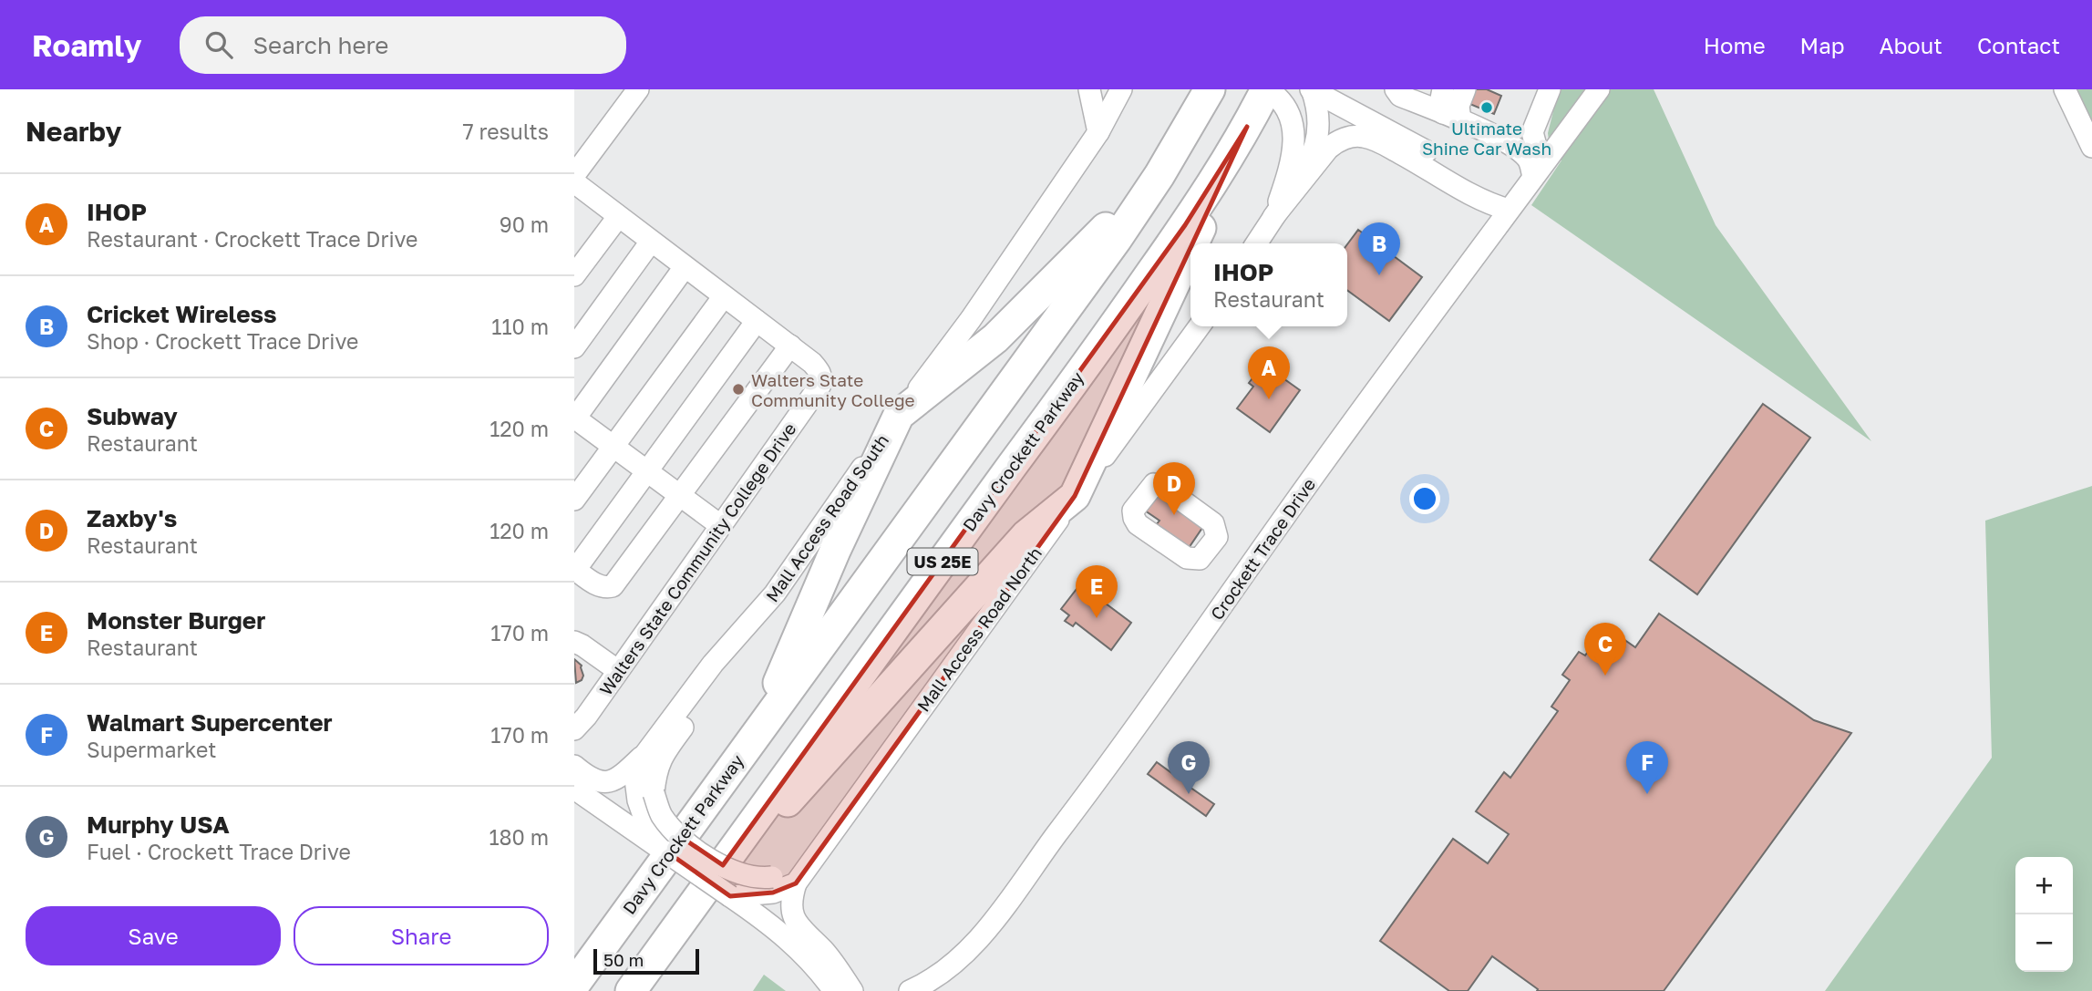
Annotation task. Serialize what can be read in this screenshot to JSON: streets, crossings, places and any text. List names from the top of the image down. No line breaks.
{"streets":{"highway":["Davy Crockett Parkway","US 25E"],"street":["Mall Access Road South","Crockett Trace Drive","Walters State Community College Drive","Mall Access Road North"]},"places":["Ultimate Shine Car Wash","Walters State Community College"],"scale_bar":"50 m","page":{"header":"Roamly","search":"Search here","nav":["Home","Map","About","Contact"],"heading":["Nearby","7 results"],"list":[{"mark":"A","name":"IHOP","note":"Restaurant · Crockett Trace Drive","value":"90 m"},{"mark":"B","name":"Cricket Wireless","note":"Shop · Crockett Trace Drive","value":"110 m"},{"mark":"C","name":"Subway","note":"Restaurant","value":"120 m"},{"mark":"D","name":"Zaxby's","note":"Restaurant","value":"120 m"},{"mark":"E","name":"Monster Burger","note":"Restaurant","value":"170 m"},{"mark":"F","name":"Walmart Supercenter","note":"Supermarket","value":"170 m"},{"mark":"G","name":"Murphy USA","note":"Fuel · Crockett Trace Drive","value":"180 m"}],"pins":["B","A","D","E","C","F","G"],"popup":["IHOP","Restaurant"],"map_buttons":["+","−"],"buttons":["Save","Share"],"scale":"50 m"}}
